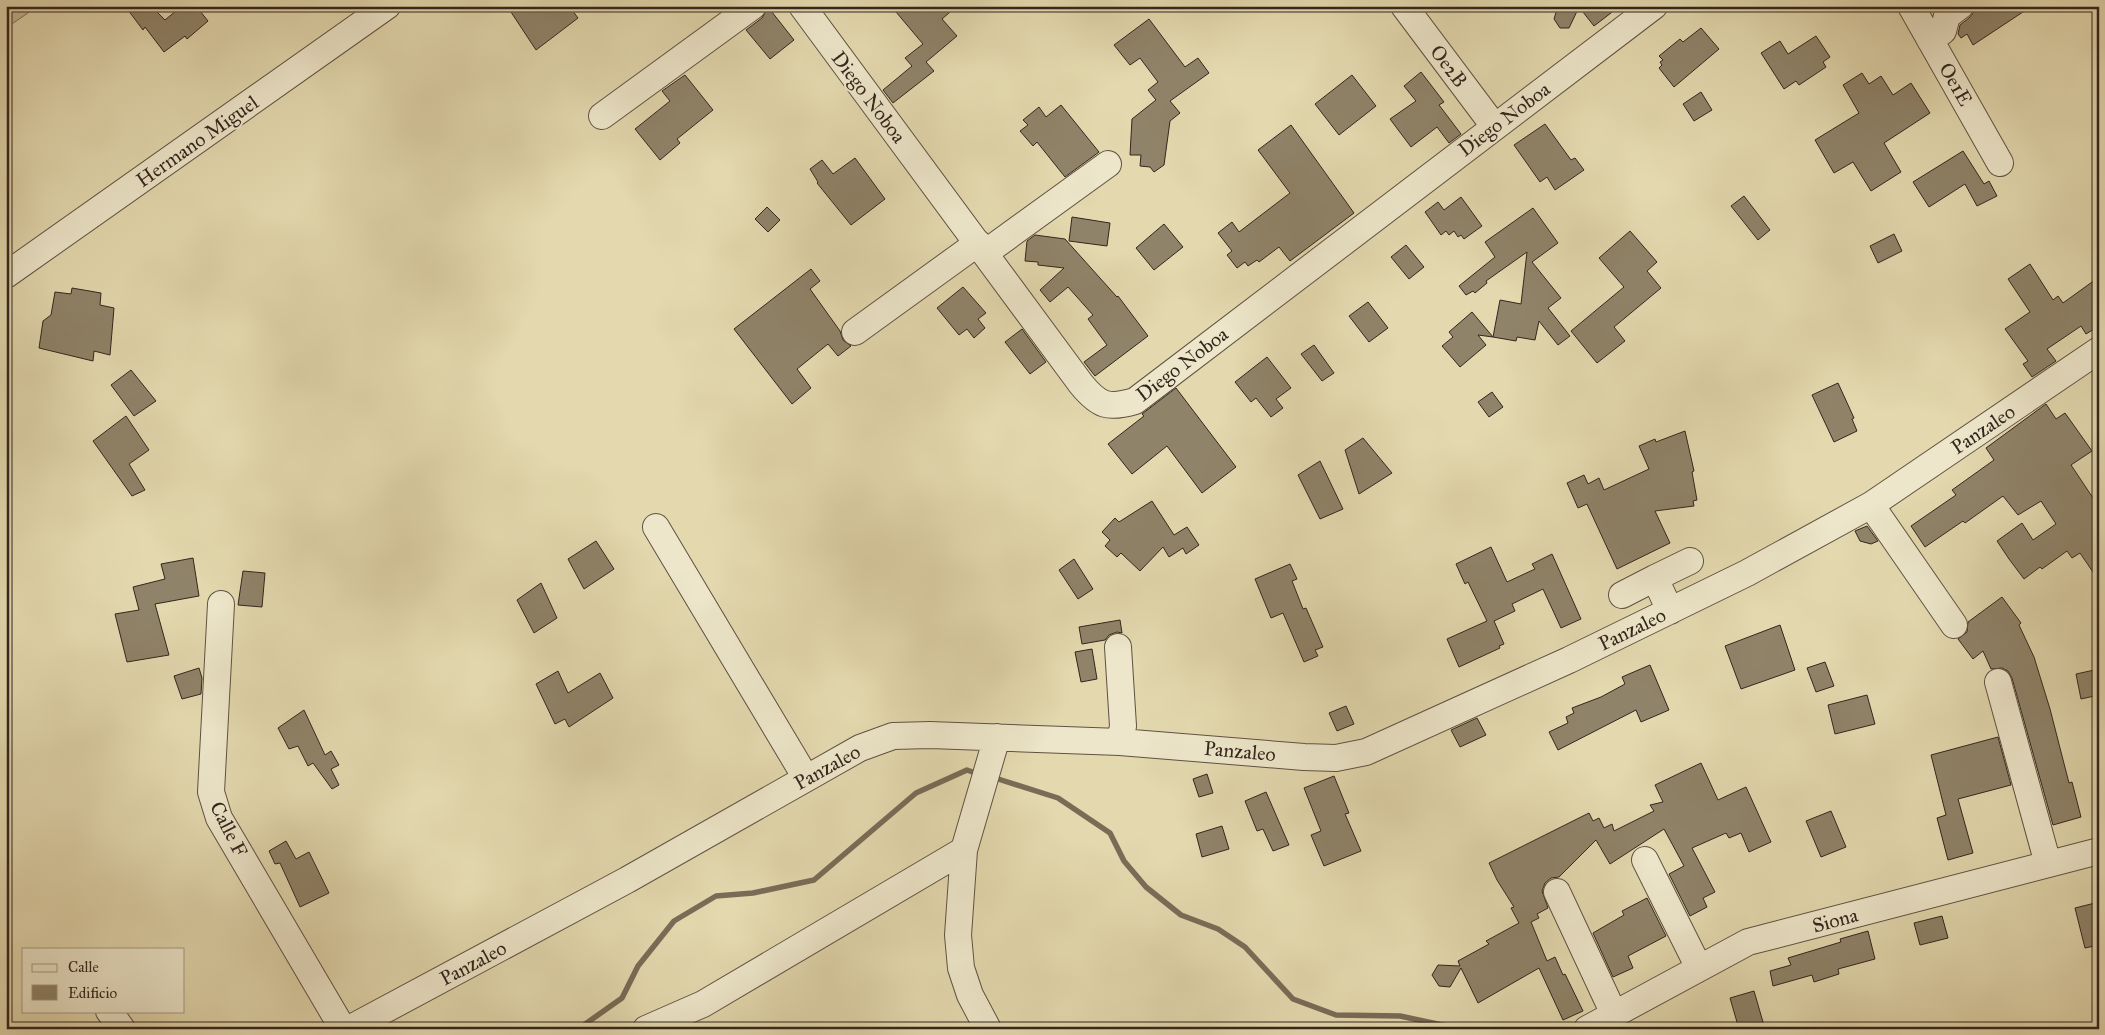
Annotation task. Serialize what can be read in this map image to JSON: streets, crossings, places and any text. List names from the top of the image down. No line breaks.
{"streets":{"street":["Oe2B","Oe1E","Diego Noboa","Hermano Miguel","Panzaleo","Calle F","Siona"]},"crossings":[["Oe2B","Diego Noboa"]],"legend":["Calle","Edificio"]}
